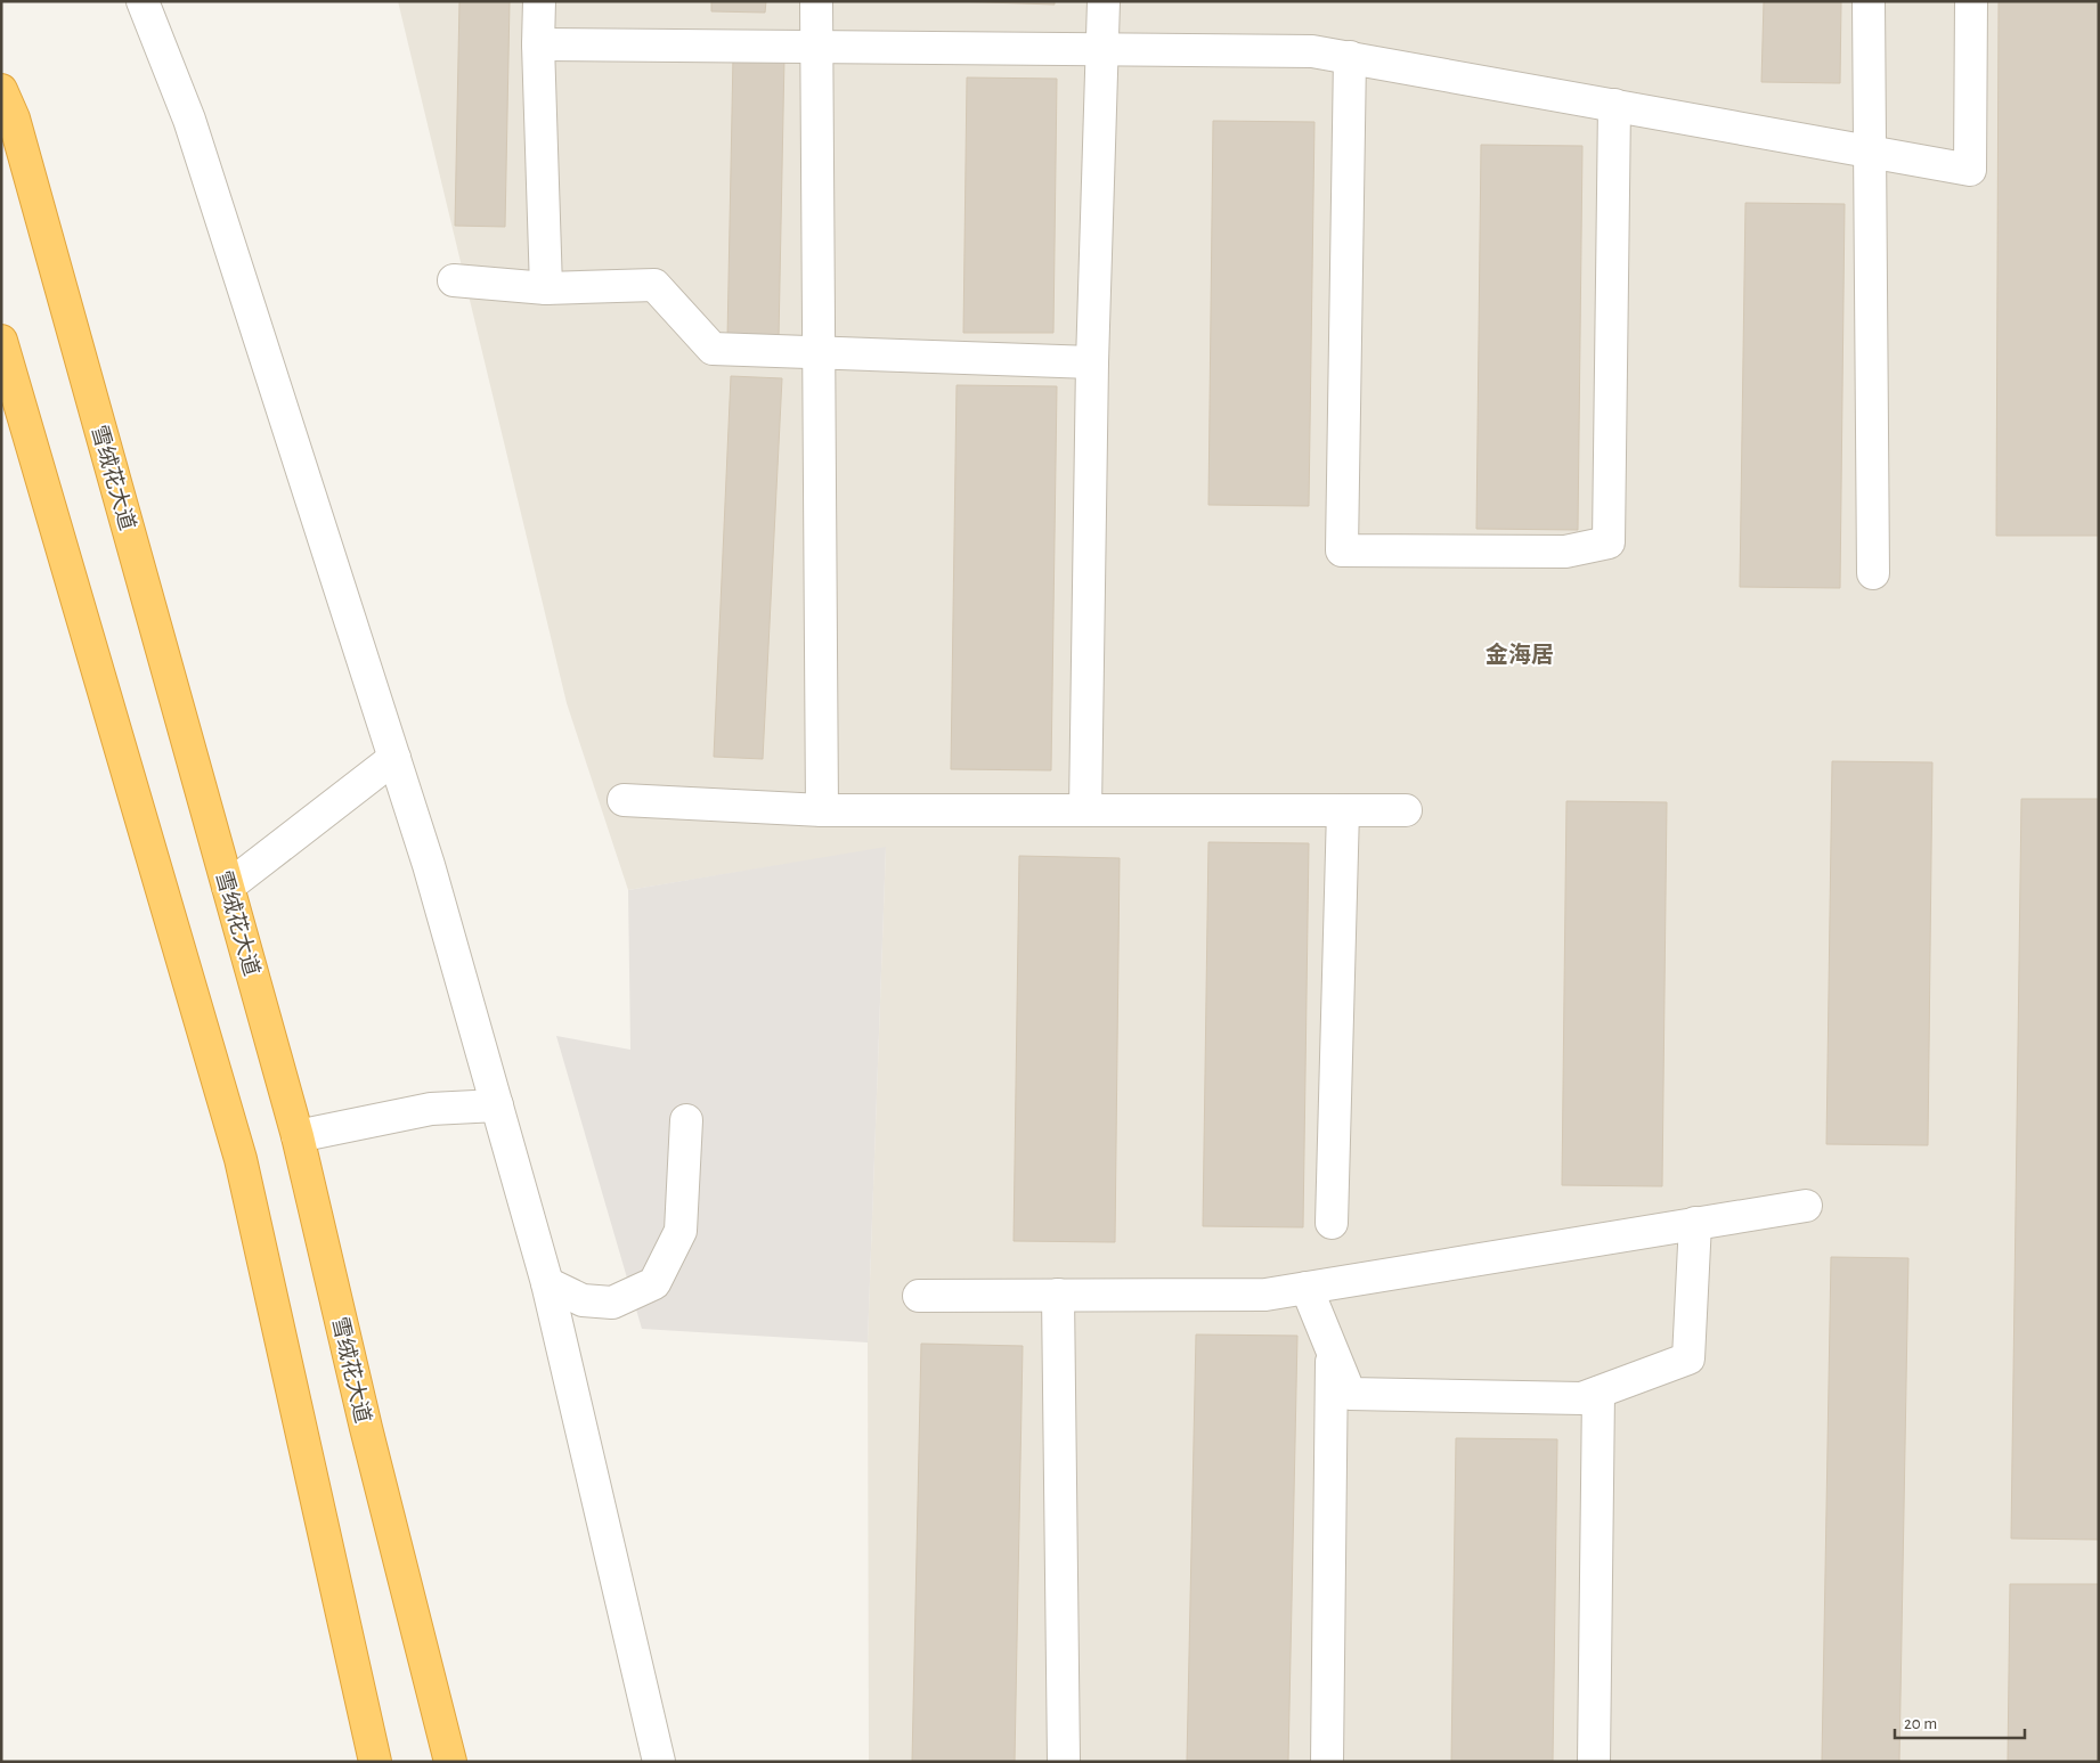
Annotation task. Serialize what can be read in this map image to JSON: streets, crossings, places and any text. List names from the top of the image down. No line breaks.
{"streets":{"highway":["雪绒花大道"]},"districts":["金海居"],"scale_bar":"20 m"}
